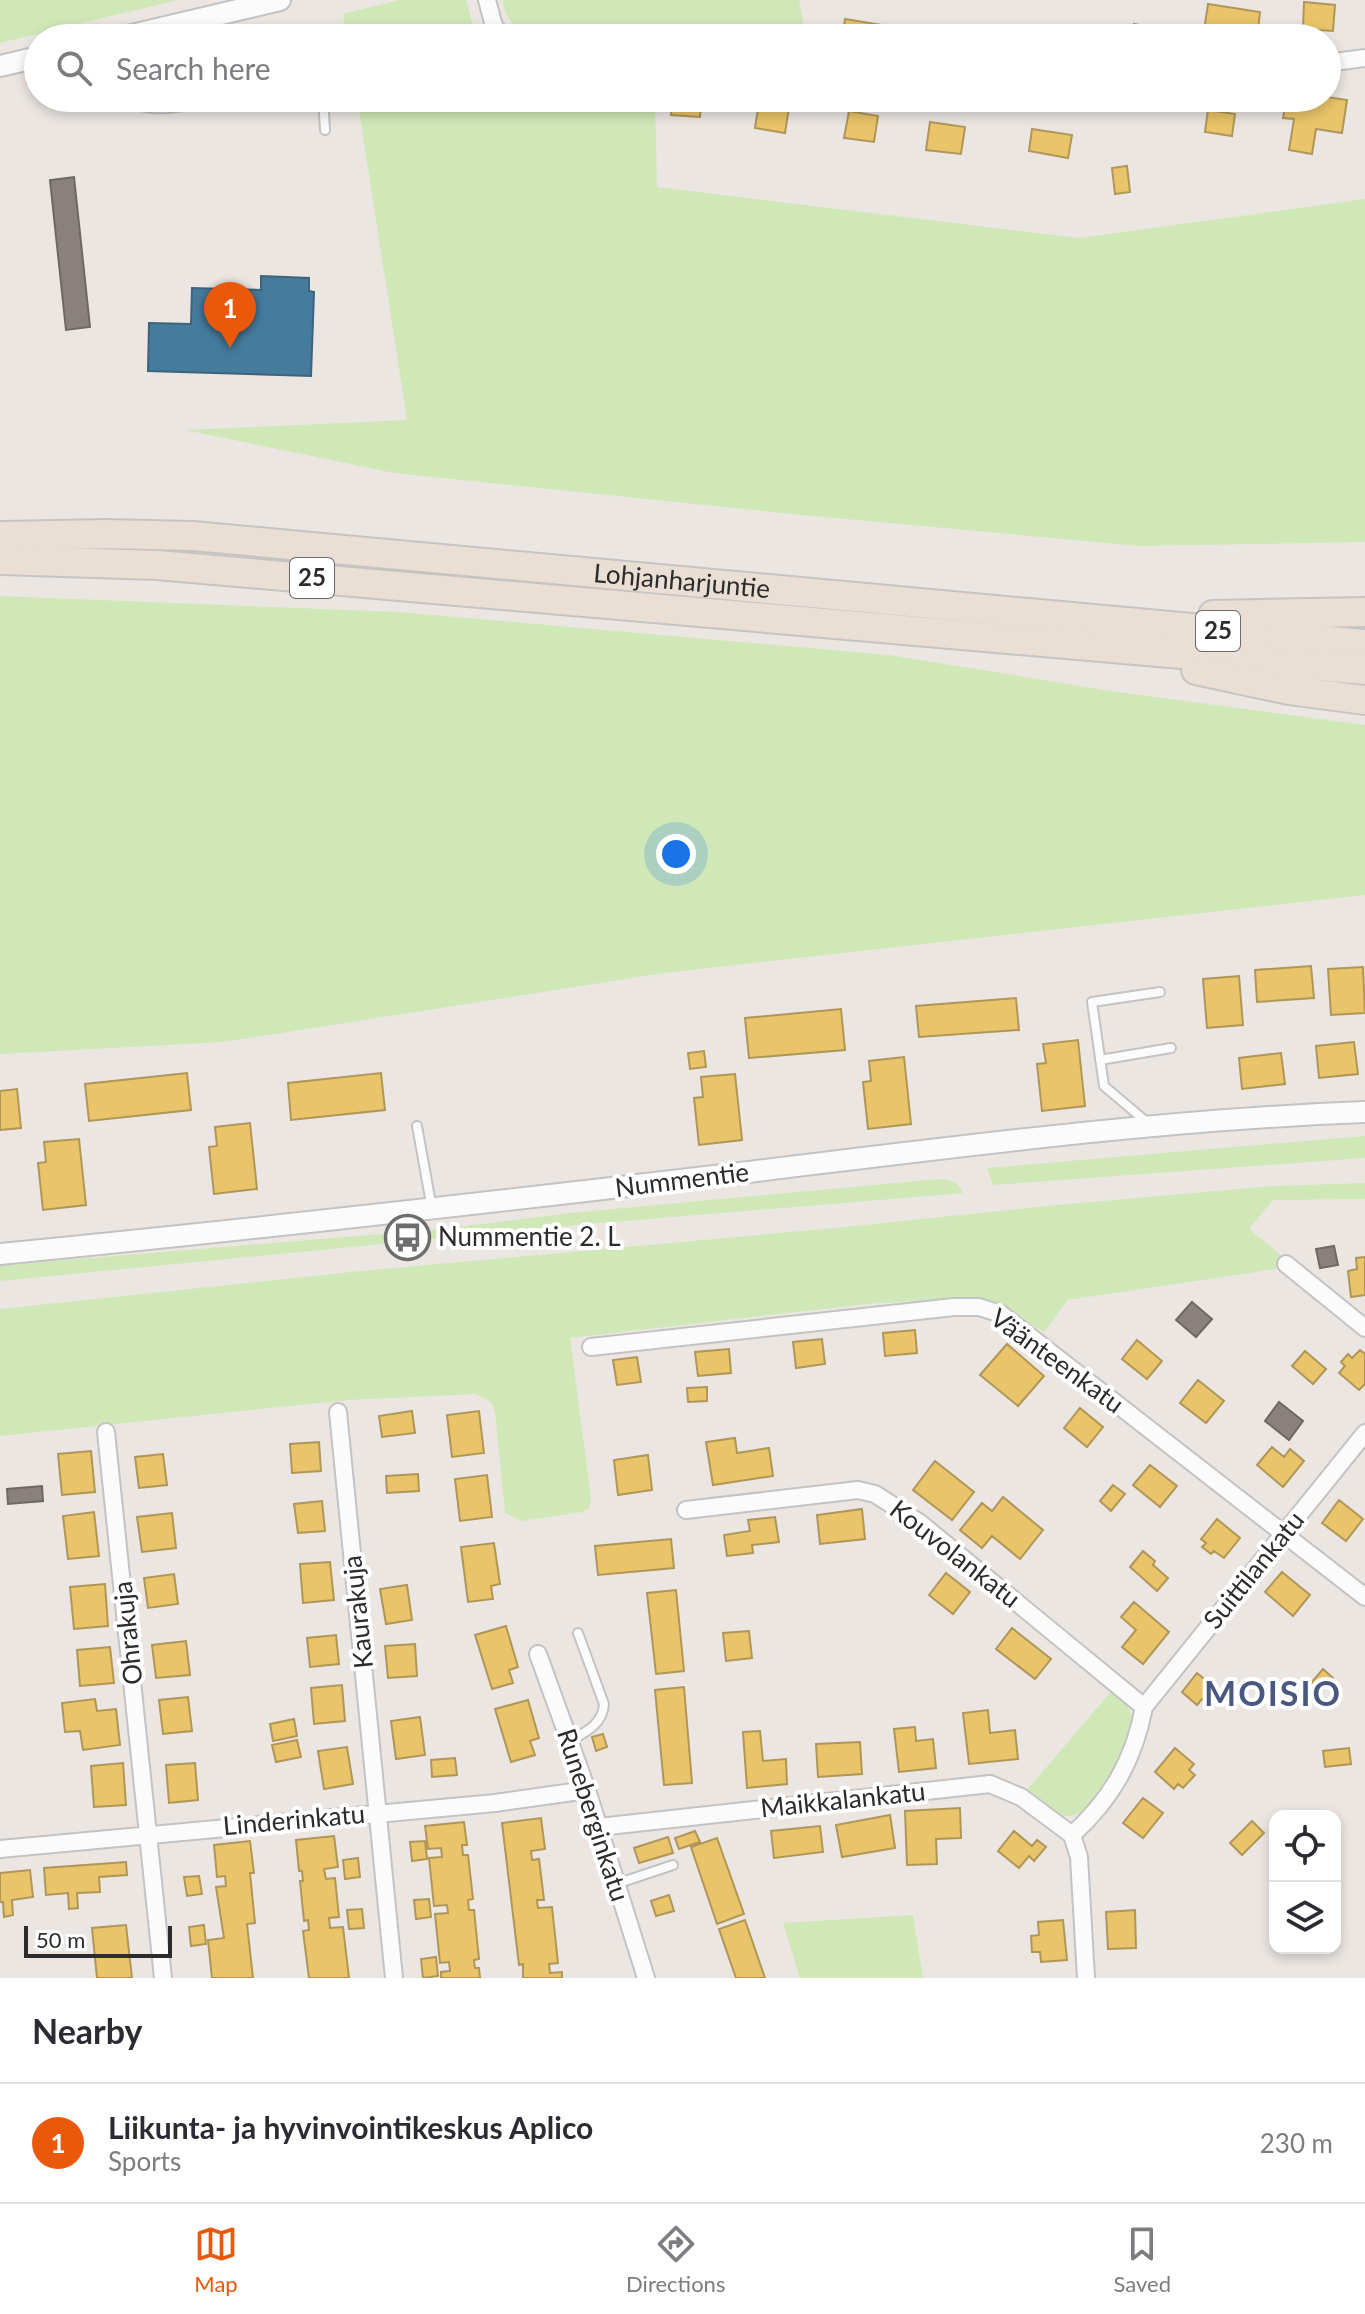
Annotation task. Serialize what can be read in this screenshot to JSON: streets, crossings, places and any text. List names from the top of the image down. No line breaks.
{"streets":{"highway":["25","Lohjanharjuntie"],"street":["Nummentie","Väänteenkatu","Kouvolankatu","Suittilankatu","Kaurakuja","Ohrakuja","Maikkalankatu","Runeberginkatu","Linderinkatu"]},"crossings":[["Väänteenkatu","Suittilankatu"],["Kouvolankatu","Suittilankatu"],["Kaurakuja","Linderinkatu"],["Ohrakuja","Linderinkatu"],["Maikkalankatu","Runeberginkatu"],["Runeberginkatu","Linderinkatu"]],"districts":["MOISIO"],"places":{"bus stop":["Nummentie 2. L"]},"scale_bar":"50 m","page":{"search":"Search here","pins":"1","scale":"50 m","heading":"Nearby","list":[{"mark":"1","name":"Liikunta- ja hyvinvointikeskus Aplico","note":"Sports","value":"230 m"}],"nav":["Map","Directions","Saved"]}}
